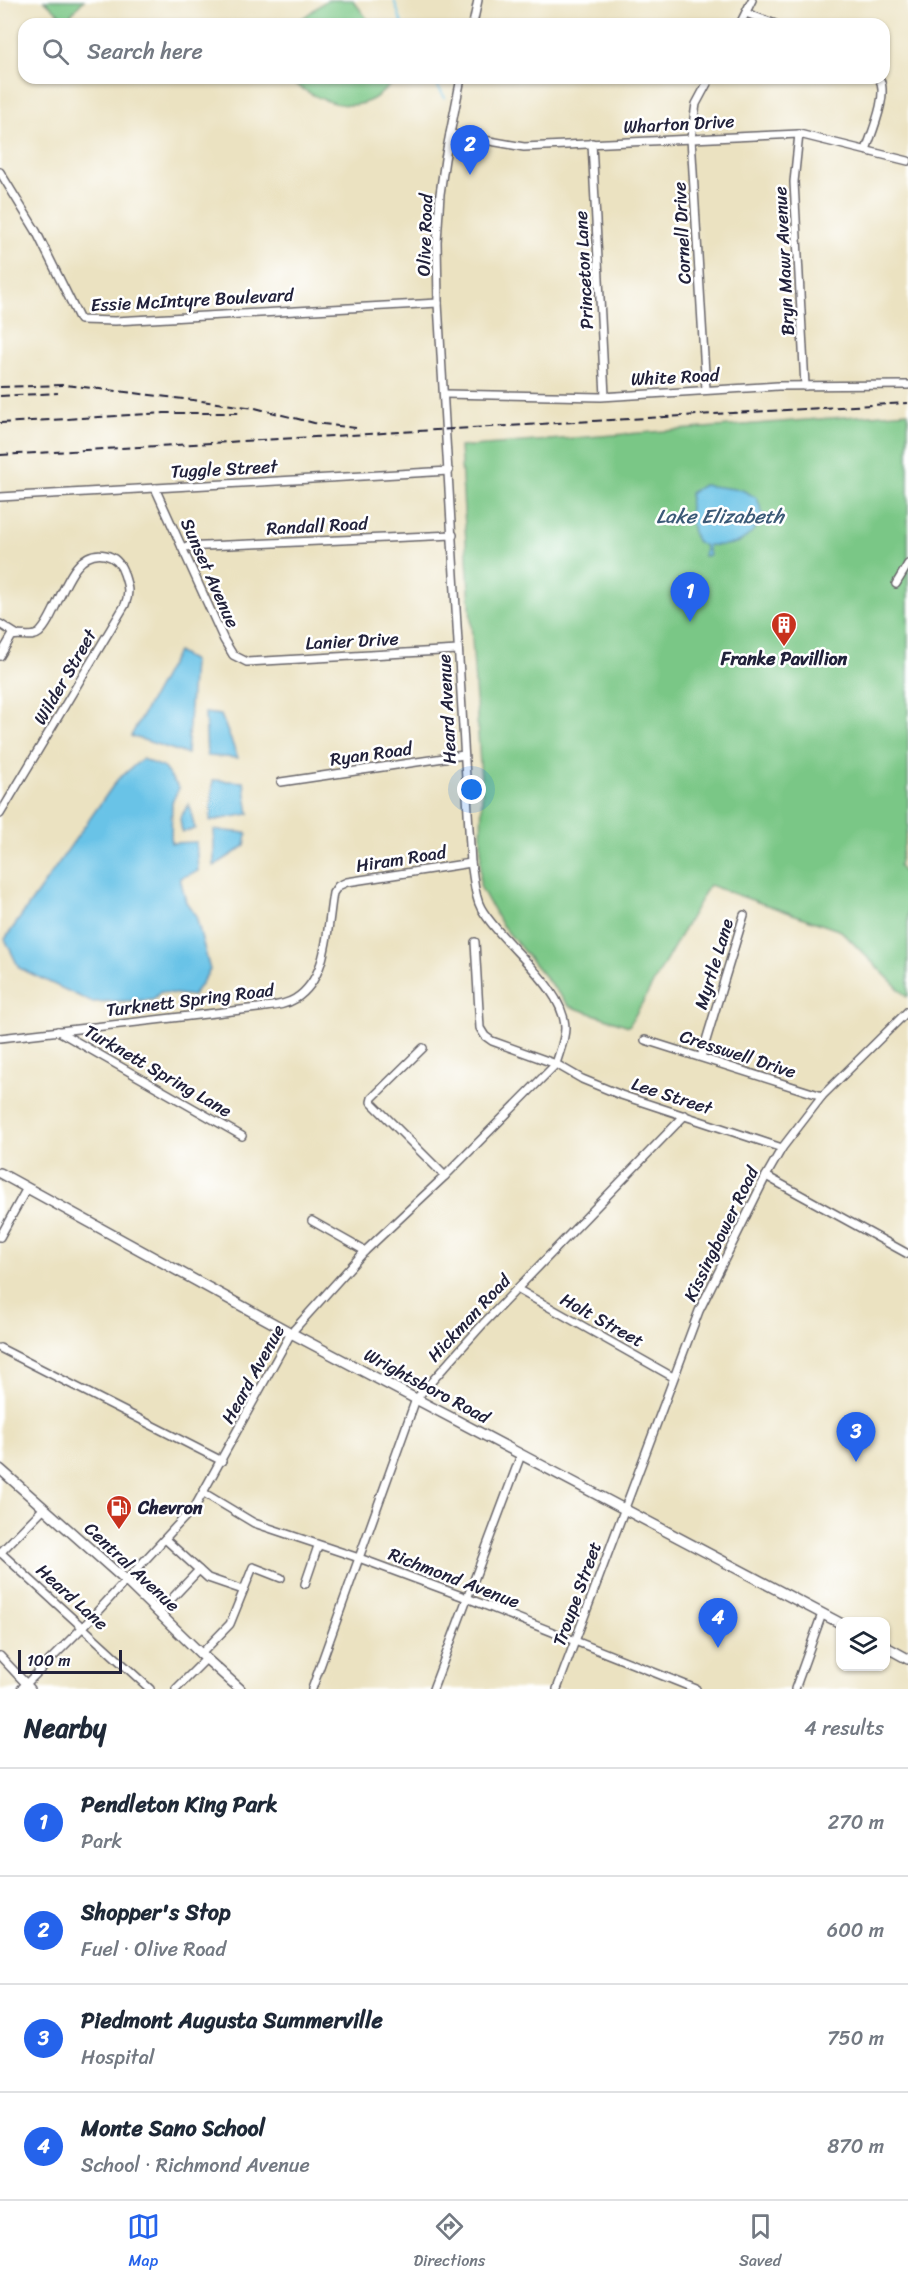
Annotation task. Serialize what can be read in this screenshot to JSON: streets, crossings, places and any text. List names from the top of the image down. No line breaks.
{"streets":{"main road":["Wrightsboro Road","Central Avenue"],"street":["Wharton Drive","Cornell Drive","Olive Road","Bryn Mawr Avenue","Princeton Lane","Essie McIntyre Boulevard","White Road","Tuggle Street","Randall Road","Sunset Avenue","Lanier Drive","Wilder Street","Heard Avenue","Ryan Road","Hiram Road","Myrtle Lane","Turknett Spring Road","Cresswell Drive","Turknett Spring Lane","Lee Street","Kissingbower Road","Hickman Road","Holt Street","Richmond Avenue","Troupe Street","Heard Lane"]},"crossings":[["Wharton Drive","Cornell Drive"],["Wharton Drive","Olive Road"],["Wharton Drive","Bryn Mawr Avenue"],["Wharton Drive","Princeton Lane"],["Cornell Drive","White Road"],["Olive Road","Essie McIntyre Boulevard"],["Olive Road","White Road"],["Olive Road","Heard Avenue"],["Bryn Mawr Avenue","White Road"],["Princeton Lane","White Road"],["White Road","Heard Avenue"],["Tuggle Street","Sunset Avenue"],["Tuggle Street","Heard Avenue"],["Randall Road","Sunset Avenue"],["Randall Road","Heard Avenue"],["Sunset Avenue","Lanier Drive"],["Lanier Drive","Heard Avenue"],["Heard Avenue","Ryan Road"],["Heard Avenue","Hiram Road"],["Heard Avenue","Lee Street"],["Heard Avenue","Wrightsboro Road"],["Heard Avenue","Central Avenue"],["Heard Avenue","Richmond Avenue"],["Heard Avenue","Heard Lane"],["Hiram Road","Turknett Spring Road"],["Myrtle Lane","Cresswell Drive"],["Turknett Spring Road","Turknett Spring Lane"],["Cresswell Drive","Kissingbower Road"],["Lee Street","Kissingbower Road"],["Lee Street","Hickman Road"],["Kissingbower Road","Holt Street"],["Kissingbower Road","Wrightsboro Road"],["Kissingbower Road","Troupe Street"],["Hickman Road","Holt Street"],["Hickman Road","Wrightsboro Road"],["Hickman Road","Richmond Avenue"],["Wrightsboro Road","Troupe Street"],["Richmond Avenue","Troupe Street"]],"water":["Lake Elizabeth"],"places":{"building":["Franke Pavillion"],"fuel station":["Chevron"]},"scale_bar":"100 m","page":{"search":"Search here","pins":["2","1","3","4"],"scale":"100 m","heading":["Nearby","4 results"],"list":[{"mark":"1","name":"Pendleton King Park","note":"Park","value":"270 m"},{"mark":"2","name":"Shopper's Stop","note":"Fuel · Olive Road","value":"600 m"},{"mark":"3","name":"Piedmont Augusta Summerville","note":"Hospital","value":"750 m"},{"mark":"4","name":"Monte Sano School","note":"School · Richmond Avenue","value":"870 m"}],"nav":["Map","Directions","Saved"]}}
